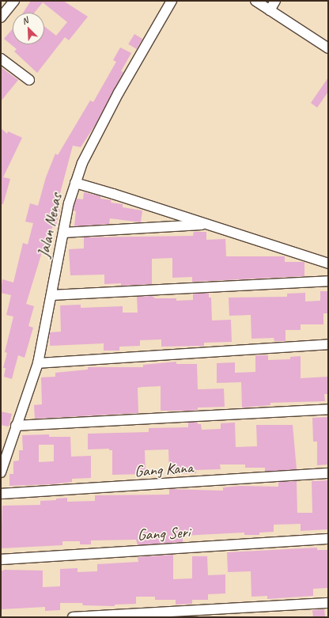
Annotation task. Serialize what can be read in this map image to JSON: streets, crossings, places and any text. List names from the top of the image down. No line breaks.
{"streets":{"street":["Jalan Nenas","Gang Kana","Gang Seri"]},"north":"top left"}
